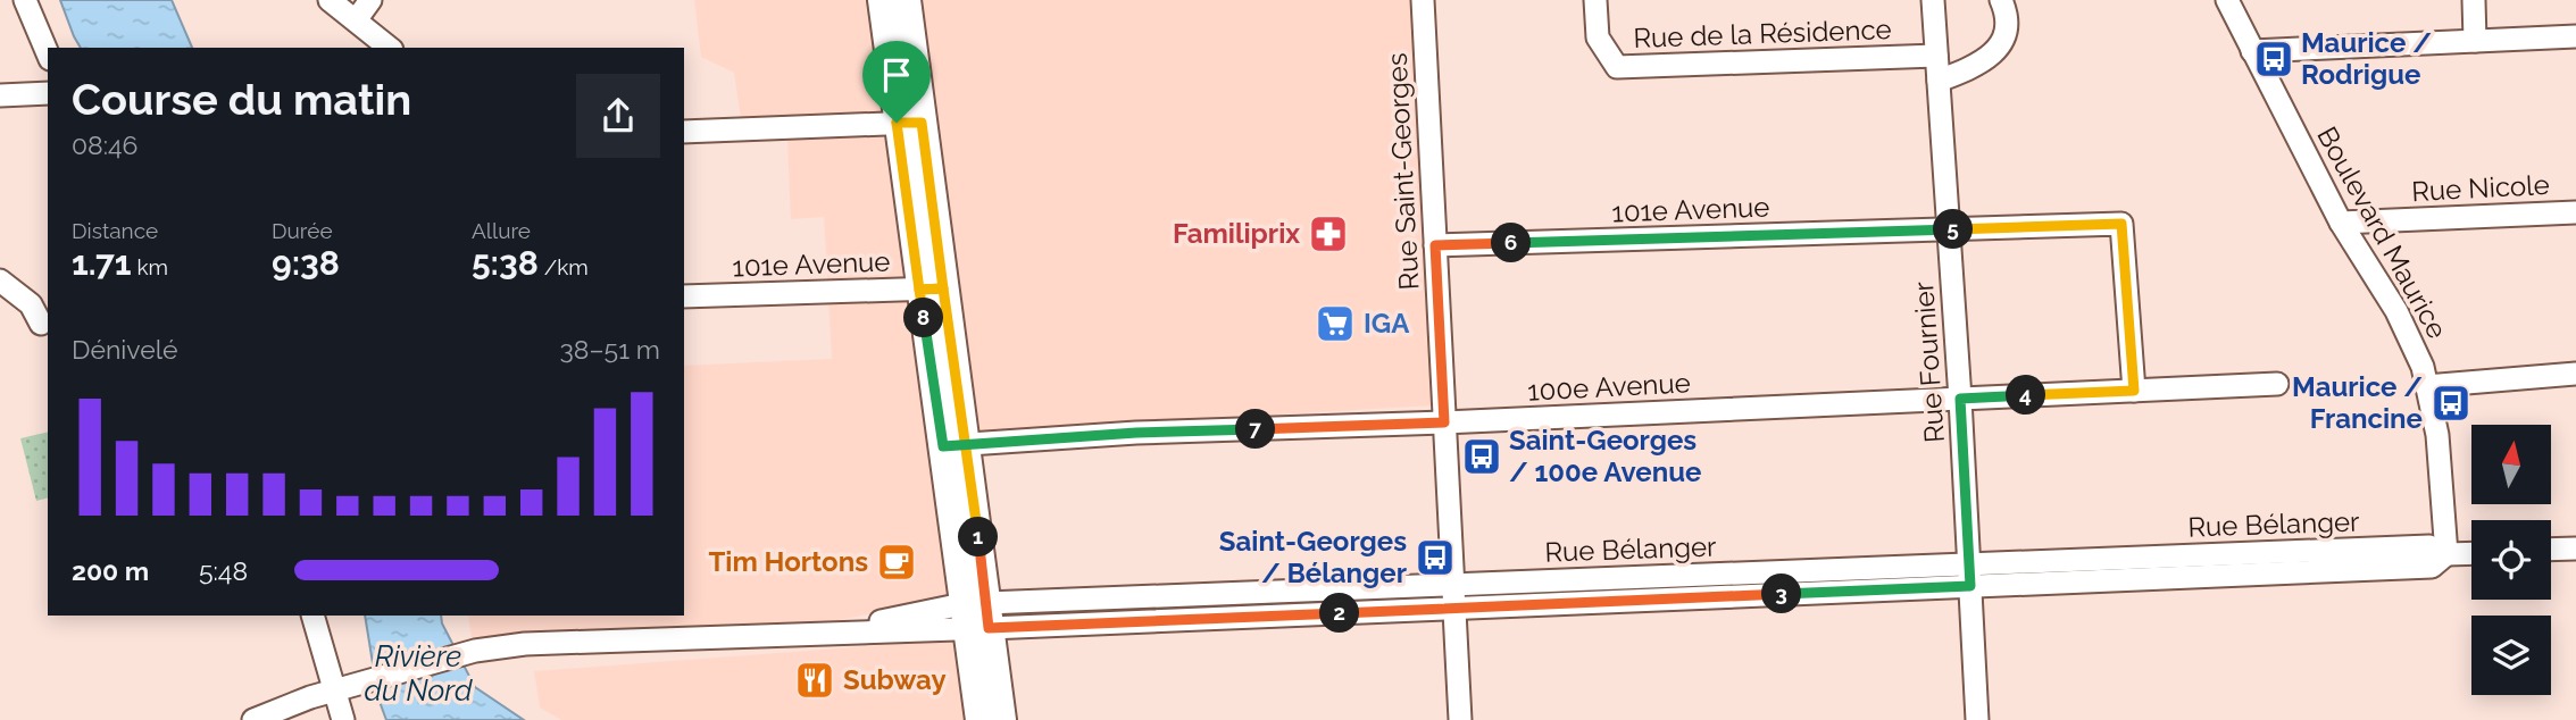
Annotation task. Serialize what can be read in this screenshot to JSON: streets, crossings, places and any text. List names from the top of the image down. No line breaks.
{"streets":{"street":["Rue de la Résidence","Rue Saint-Georges","Rue Nicole","101e Avenue","Boulevard Maurice","Rue Fournier","100e Avenue","Rue Bélanger"]},"crossings":[["Rue de la Résidence","Rue Fournier"],["Rue Saint-Georges","101e Avenue"],["Rue Saint-Georges","100e Avenue"],["Rue Saint-Georges","Rue Bélanger"],["Rue Nicole","Boulevard Maurice"],["101e Avenue","Rue Fournier"],["101e Avenue","100e Avenue"],["Boulevard Maurice","Rue Bélanger"],["Rue Fournier","100e Avenue"],["Rue Fournier","Rue Bélanger"]],"water":["Rivière du Nord"],"places":{"bus stop":["Maurice / Rodrigue","Maurice / Francine","Saint-Georges / 100e Avenue","Saint-Georges / Bélanger"],"pharmacy":["Familiprix"],"supermarket":["IGA"],"cafe":["Tim Hortons"],"restaurant":["Subway"]},"north":"top","page":{"heading":["Course du matin","08:46"],"stats":[["Distance","1.71 km"],["Durée","9:38"],["Allure","5:38 /km"]],"pins":["5","6","8","4","7","1","3","2"],"chart":["Dénivelé","38–51 m"],"list":[{"name":"200 m","note":"5:48"}]}}
